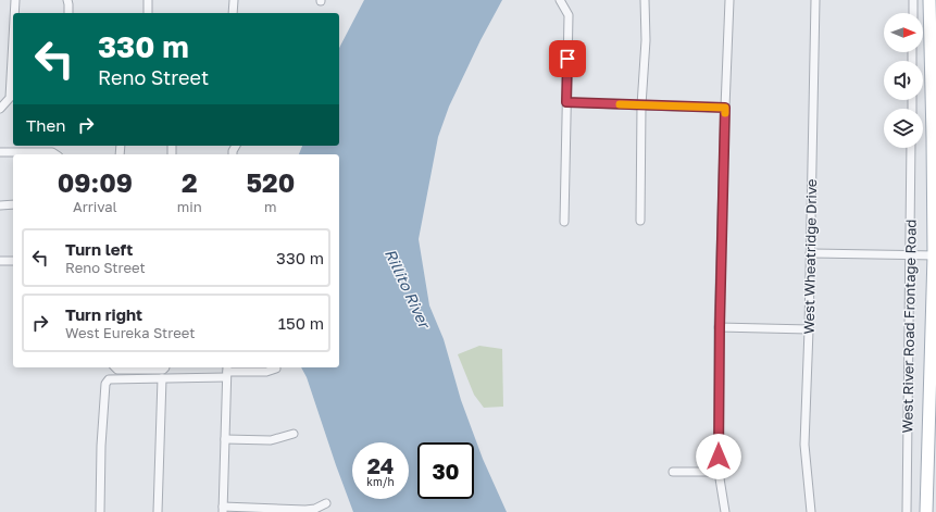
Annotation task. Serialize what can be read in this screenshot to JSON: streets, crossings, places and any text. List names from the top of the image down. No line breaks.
{"streets":{"street":["West Wheatridge Drive","West River Road Frontage Road"]},"water":["Rillito River"],"north":"right","page":{"turn":["330 m","Reno Street"],"then":"Then","eta":["09:09","Arrival","2","min","520","m"],"list":[{"name":"Turn left","note":"Reno Street","value":"330 m"},{"name":"Turn right","note":"West Eureka Street","value":"150 m"}],"speed":"24 km/h","limit":"30"}}
